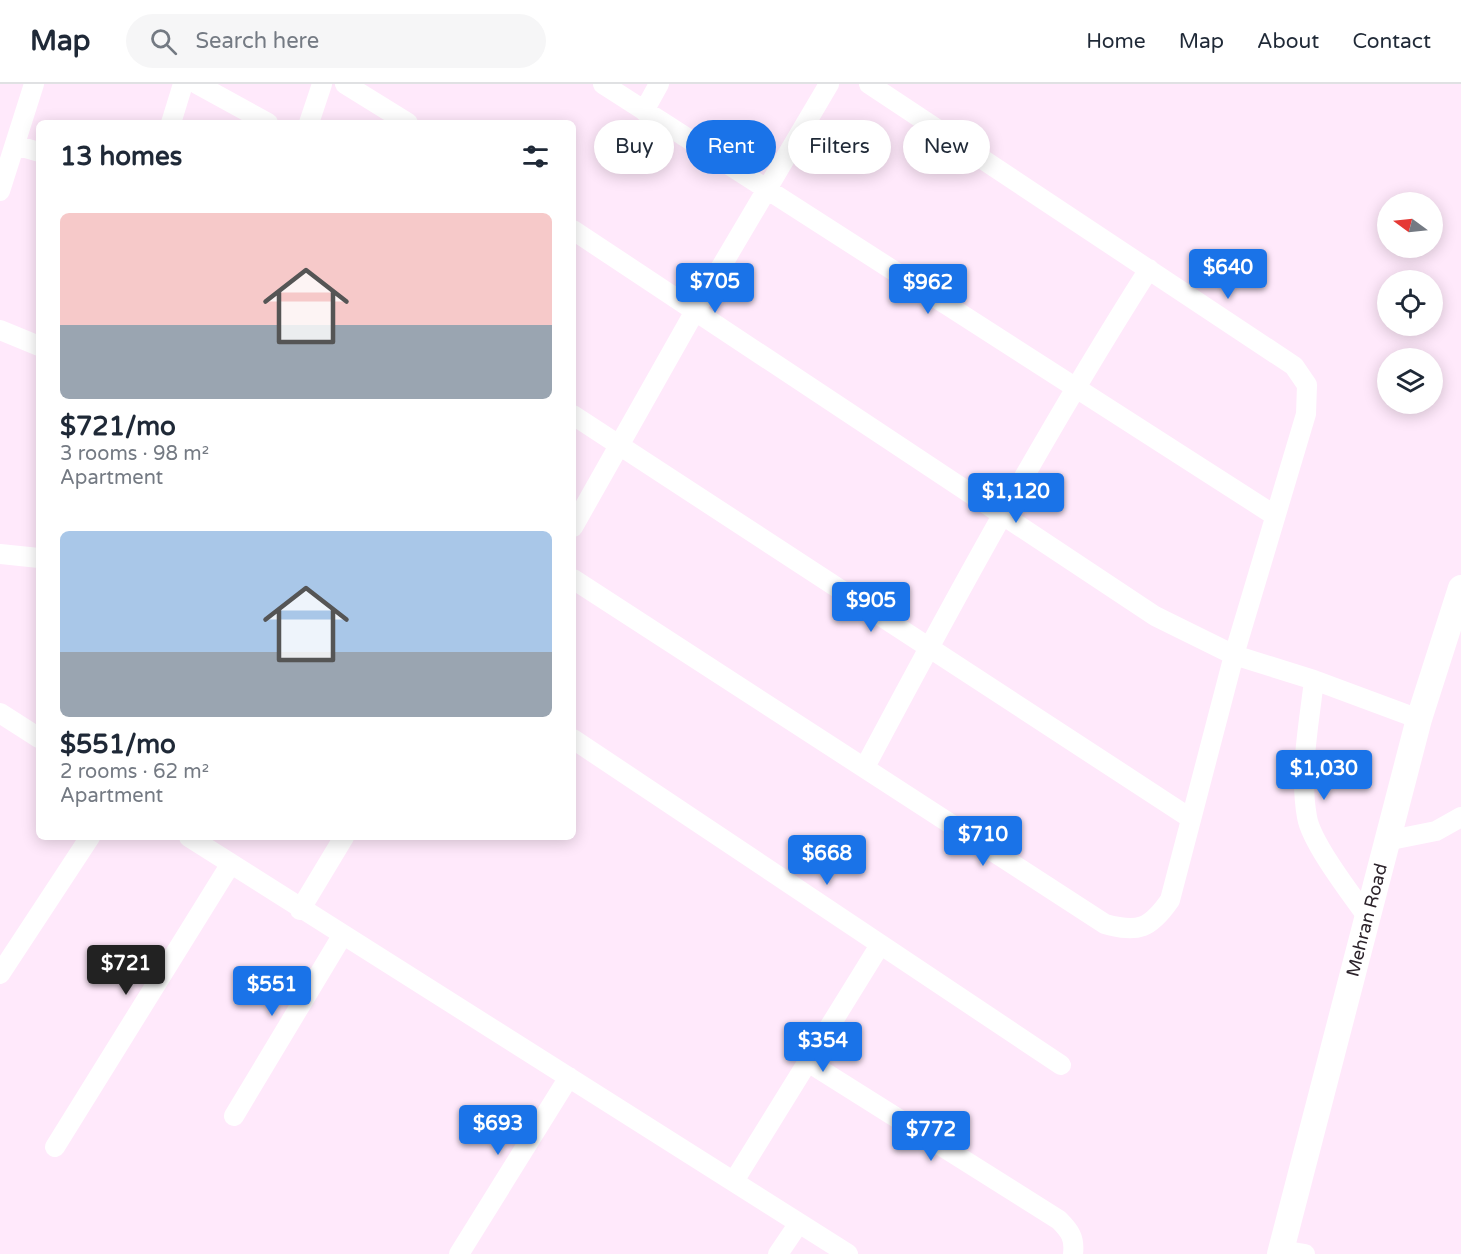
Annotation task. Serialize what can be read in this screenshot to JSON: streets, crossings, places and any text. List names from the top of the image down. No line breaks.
{"streets":{"street":["Mehran Road"]},"north":"left","page":{"header":"Map","search":"Search here","nav":["Home","Map","About","Contact"],"chip":["Buy","Rent","Filters","New"],"heading":"13 homes","list":[{"name":"$721/mo","note":"3 rooms · 98 m² · Apartment"},{"name":"$551/mo","note":"2 rooms · 62 m² · Apartment"}],"price":["$640","$705","$962","$1,120","$905","$1,030","$710","$668","$721","$551","$354","$693","$772"]}}
